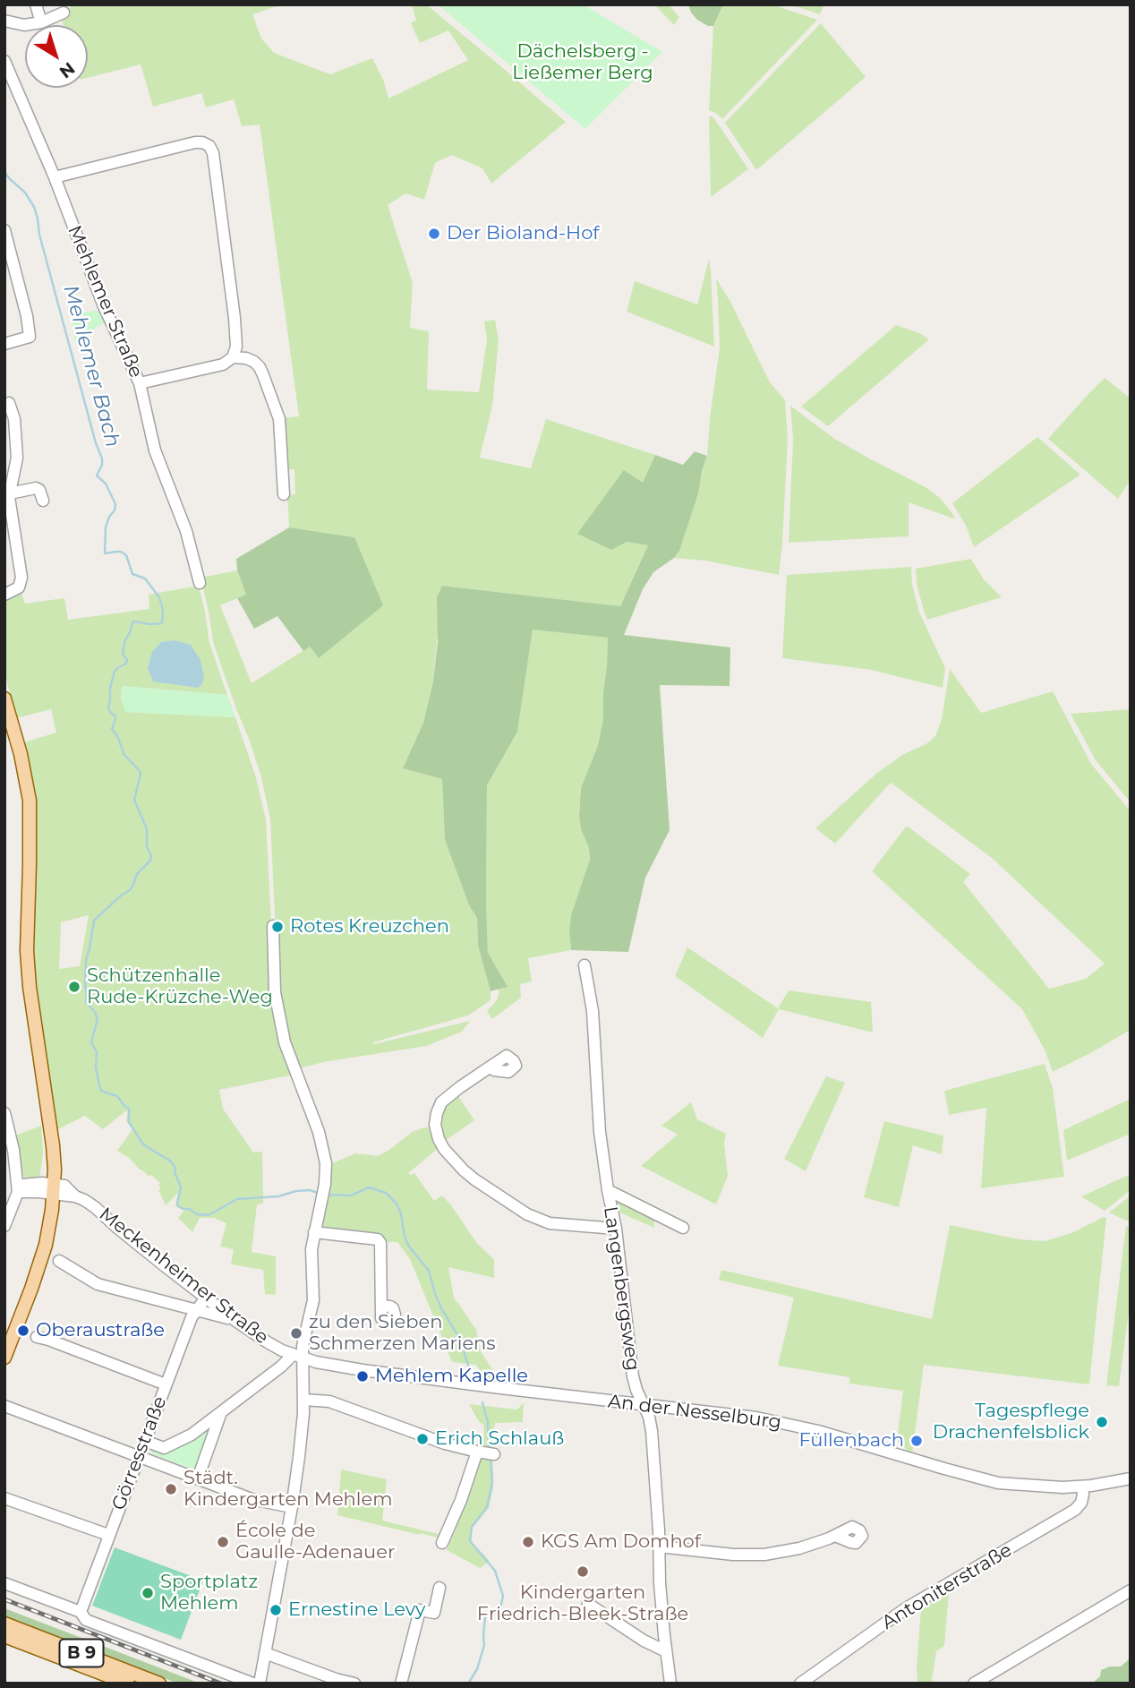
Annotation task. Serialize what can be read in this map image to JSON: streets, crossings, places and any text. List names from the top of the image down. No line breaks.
{"streets":{"main road":["B 9"],"street":["Mehlemer Straße","Meckenheimer Straße","Langenbergsweg","An der Nesselburg","Görresstraße","Antoniterstraße"]},"crossings":[["Meckenheimer Straße","An der Nesselburg"],["Meckenheimer Straße","Görresstraße"],["Langenbergsweg","An der Nesselburg"],["An der Nesselburg","Antoniterstraße"]],"water":["Mehlemer Bach"],"parks":["Dächelsberg - Ließemer Berg"],"places":["Der Bioland-Hof","Rotes Kreuzchen","Schützenhalle Rude-Krüzche-Weg","Oberaustraße","zu den Sieben Schmerzen Mariens","Mehlem Kapelle","Tagespflege Drachenfelsblick","Erich Schlauß","Füllenbach","Städt. Kindergarten Mehlem","École de Gaulle-Adenauer","KGS Am Domhof","Kindergarten Friedrich-Bleek-Straße","Sportplatz Mehlem","Ernestine Levy"],"north":"bottom right"}
